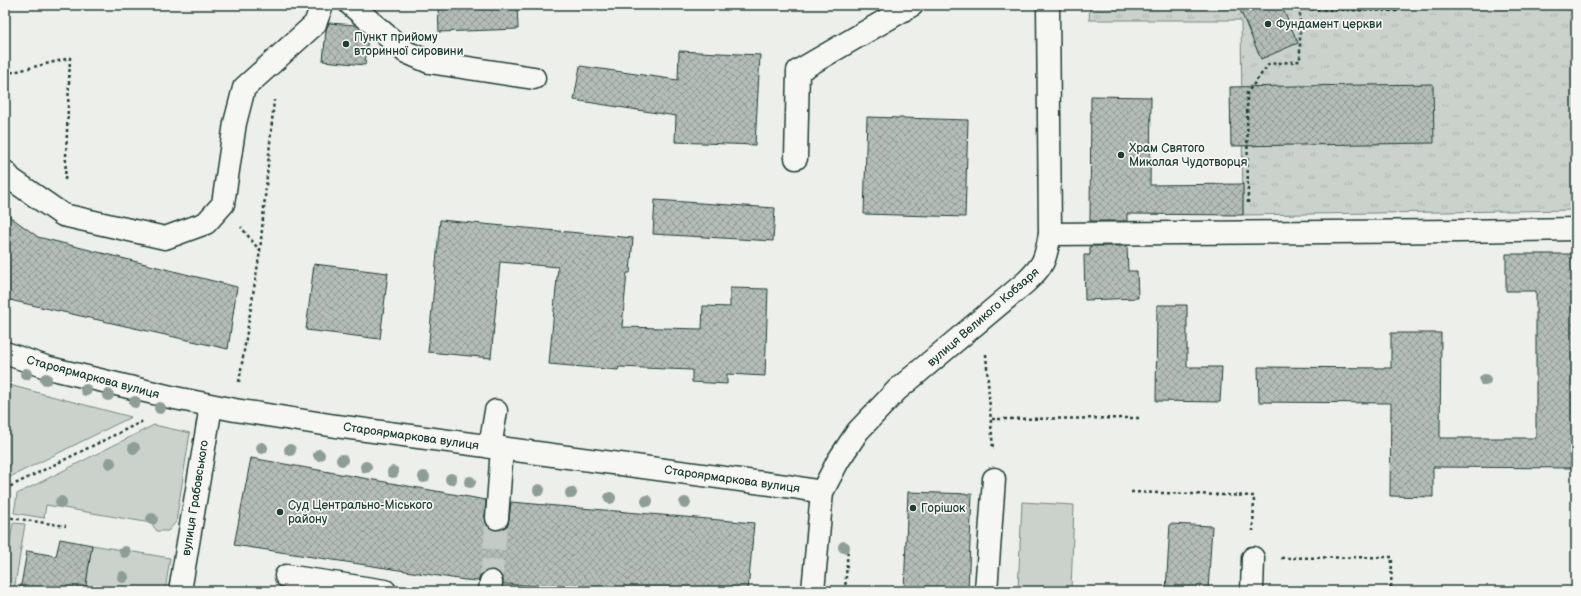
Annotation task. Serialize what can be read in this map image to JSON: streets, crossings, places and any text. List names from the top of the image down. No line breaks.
{"streets":{"street":["вулиця Великого Кобзаря","Староярмаркова вулиця","вулиця Грабовського"]},"crossings":[["вулиця Великого Кобзаря","Староярмаркова вулиця"],["Староярмаркова вулиця","вулиця Грабовського"]],"places":["Фундамент церкви","Пункт прийому вторинної сировини","Храм Святого Миколая Чудотворця","Горішок","Суд Центрально-Міського району"]}
